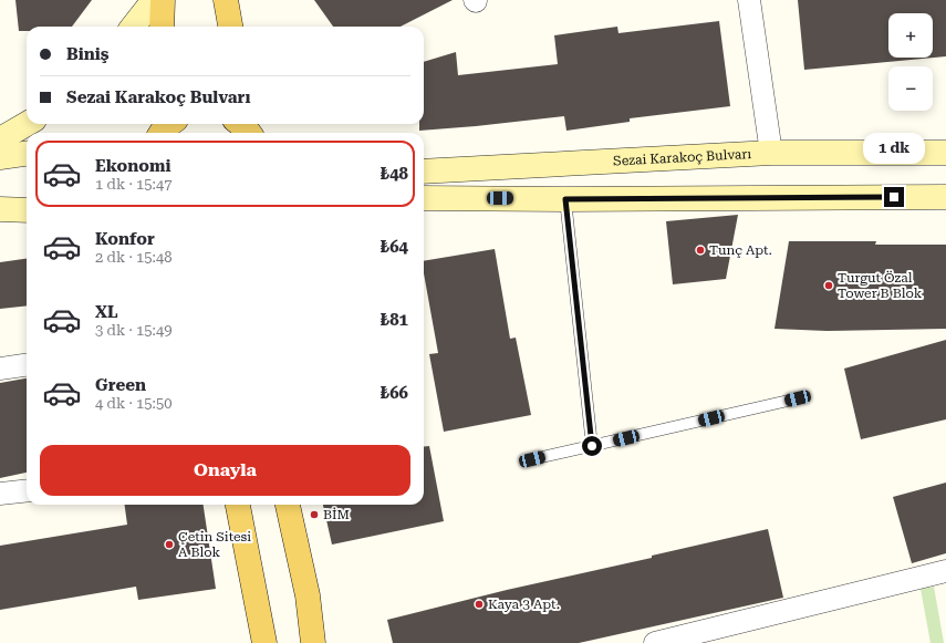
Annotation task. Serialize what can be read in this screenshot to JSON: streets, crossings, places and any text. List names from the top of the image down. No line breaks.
{"streets":{"main road":["Sezai Karakoç Bulvarı"]},"places":["Tunç Apt.","Turgut Özal Tower B Blok","BİM","Çetin Sitesi A Blok","Kaya 3 Apt."],"page":{"map_buttons":["+","−"],"banner":["Biniş","Sezai Karakoç Bulvarı"],"bubble":"1 dk","list":[{"name":"Ekonomi","note":"1 dk · 15:47","value":"₺48"},{"name":"Konfor","note":"2 dk · 15:48","value":"₺64"},{"name":"XL","note":"3 dk · 15:49","value":"₺81"},{"name":"Green","note":"4 dk · 15:50","value":"₺66"}],"buttons":"Onayla"}}
